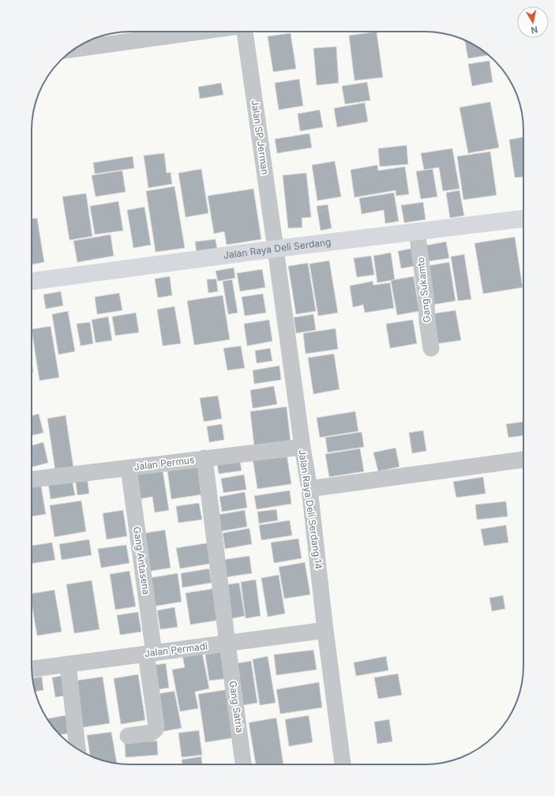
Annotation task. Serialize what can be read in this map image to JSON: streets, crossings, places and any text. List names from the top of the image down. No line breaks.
{"streets":{"main road":["Jalan Raya Deli Serdang"],"street":["Jalan SP Jerman","Gang Sukamto","Jalan Permus","Jalan Raya Deli Serdang 14","Gang Antasena","Jalan Permadi","Gang Satria"]},"crossings":[["Jalan SP Jerman","Jalan Raya Deli Serdang"],["Jalan SP Jerman","Jalan Raya Deli Serdang 14"],["Jalan Raya Deli Serdang","Gang Sukamto"],["Jalan Raya Deli Serdang","Jalan Raya Deli Serdang 14"],["Jalan Permus","Jalan Raya Deli Serdang 14"],["Jalan Permus","Gang Antasena"],["Jalan Permus","Gang Satria"],["Jalan Raya Deli Serdang 14","Jalan Permadi"],["Gang Antasena","Jalan Permadi"],["Jalan Permadi","Gang Satria"]],"north":"bottom"}
